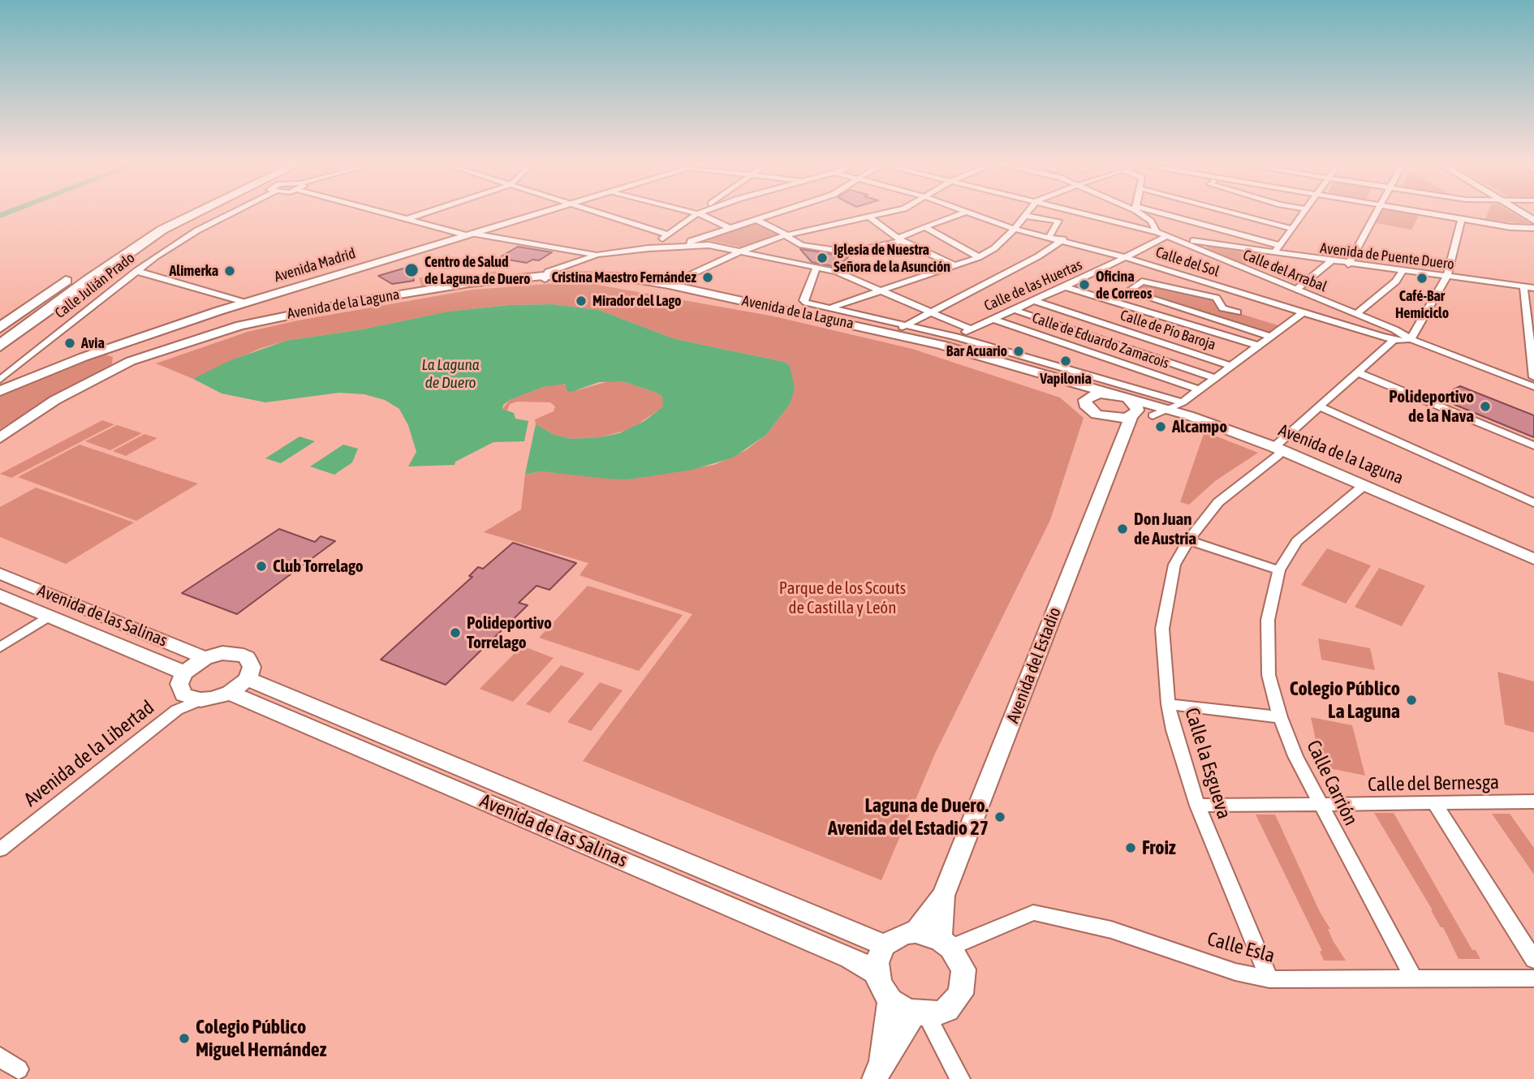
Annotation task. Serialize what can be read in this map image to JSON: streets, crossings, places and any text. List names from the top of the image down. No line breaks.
{"streets":{"main road":["Avenida Madrid"],"street":["Avenida de Puente Duero","Calle del Sol","Calle del Arrabal","Calle Julián Prado","Calle de las Huertas","Avenida de la Laguna","Calle de Pío Baroja","Calle de Eduardo Zamacois","Avenida de las Salinas","Avenida del Estadio","Avenida de la Libertad","Calle la Esgueva","Calle Carrión","Calle del Bernesga","Calle Esla"]},"crossings":[["Avenida de Puente Duero","Calle del Arrabal"],["Avenida de Puente Duero","Calle de las Huertas"],["Calle del Sol","Calle del Arrabal"],["Calle del Sol","Calle de las Huertas"],["Calle del Sol","Calle la Esgueva"],["Calle del Arrabal","Calle de las Huertas"],["Calle de las Huertas","Avenida de la Laguna"],["Calle de las Huertas","Calle de Pío Baroja"],["Calle de las Huertas","Calle de Eduardo Zamacois"],["Avenida de la Laguna","Avenida del Estadio"],["Avenida de la Laguna","Calle la Esgueva"],["Avenida de la Laguna","Calle Carrión"],["Avenida de las Salinas","Avenida del Estadio"],["Avenida de las Salinas","Calle Esla"],["Avenida del Estadio","Calle Esla"],["Calle la Esgueva","Calle del Bernesga"],["Calle la Esgueva","Calle Esla"],["Calle Carrión","Calle del Bernesga"],["Calle Carrión","Calle Esla"]],"water":["La Laguna de Duero"],"parks":["Parque de los Scouts de Castilla y León"],"places":["Iglesia de Nuestra Señora de la Asunción","Centro de Salud de Laguna de Duero","Alimerka","Cristina Maestro Fernández","Café-Bar Hemiciclo","Oficina de Correos","Mirador del Lago","Avia","Bar Acuario","Vapilonia","Polideportivo de la Nava","Alcampo","Don Juan de Austria","Club Torrelago","Polideportivo Torrelago","Colegio Público La Laguna","Laguna de Duero. Avenida del Estadio 27","Froiz","Colegio Público Miguel Hernández"]}
